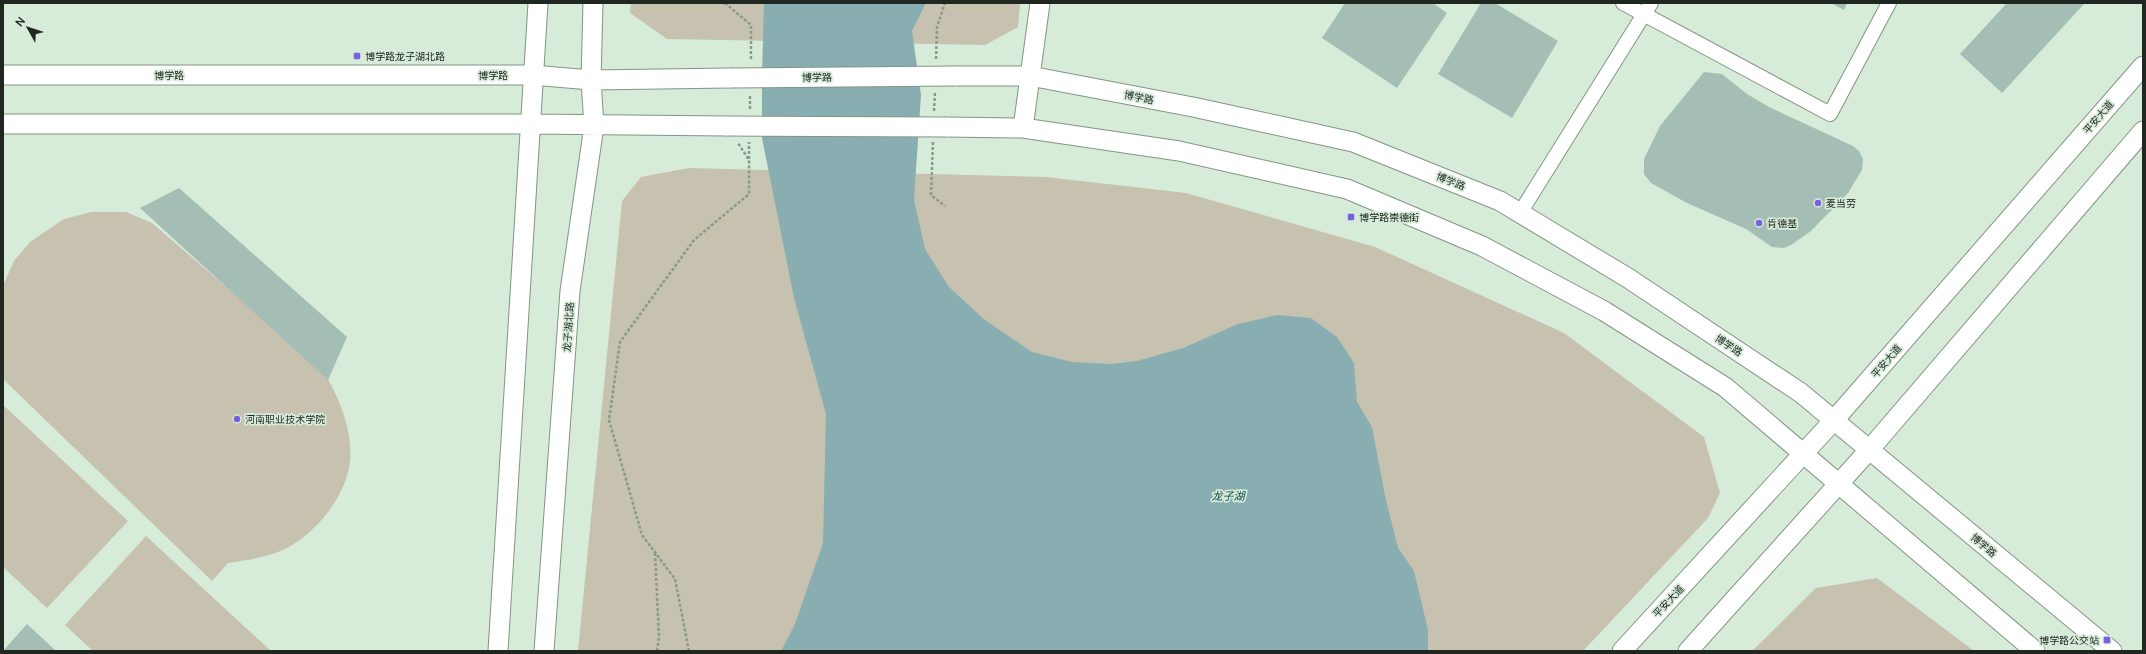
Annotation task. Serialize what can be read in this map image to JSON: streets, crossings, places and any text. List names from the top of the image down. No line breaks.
{"streets":{"main road":["博学路","平安大道","龙子湖北路"]},"crossings":[["博学路","平安大道"],["博学路","龙子湖北路"]],"water":["龙子湖"],"places":{"transit":["博学路龙子湖北路","博学路崇德街","博学路公交站"],"other":["麦当劳","肯德基","河南职业技术学院"]},"north":"top left"}
